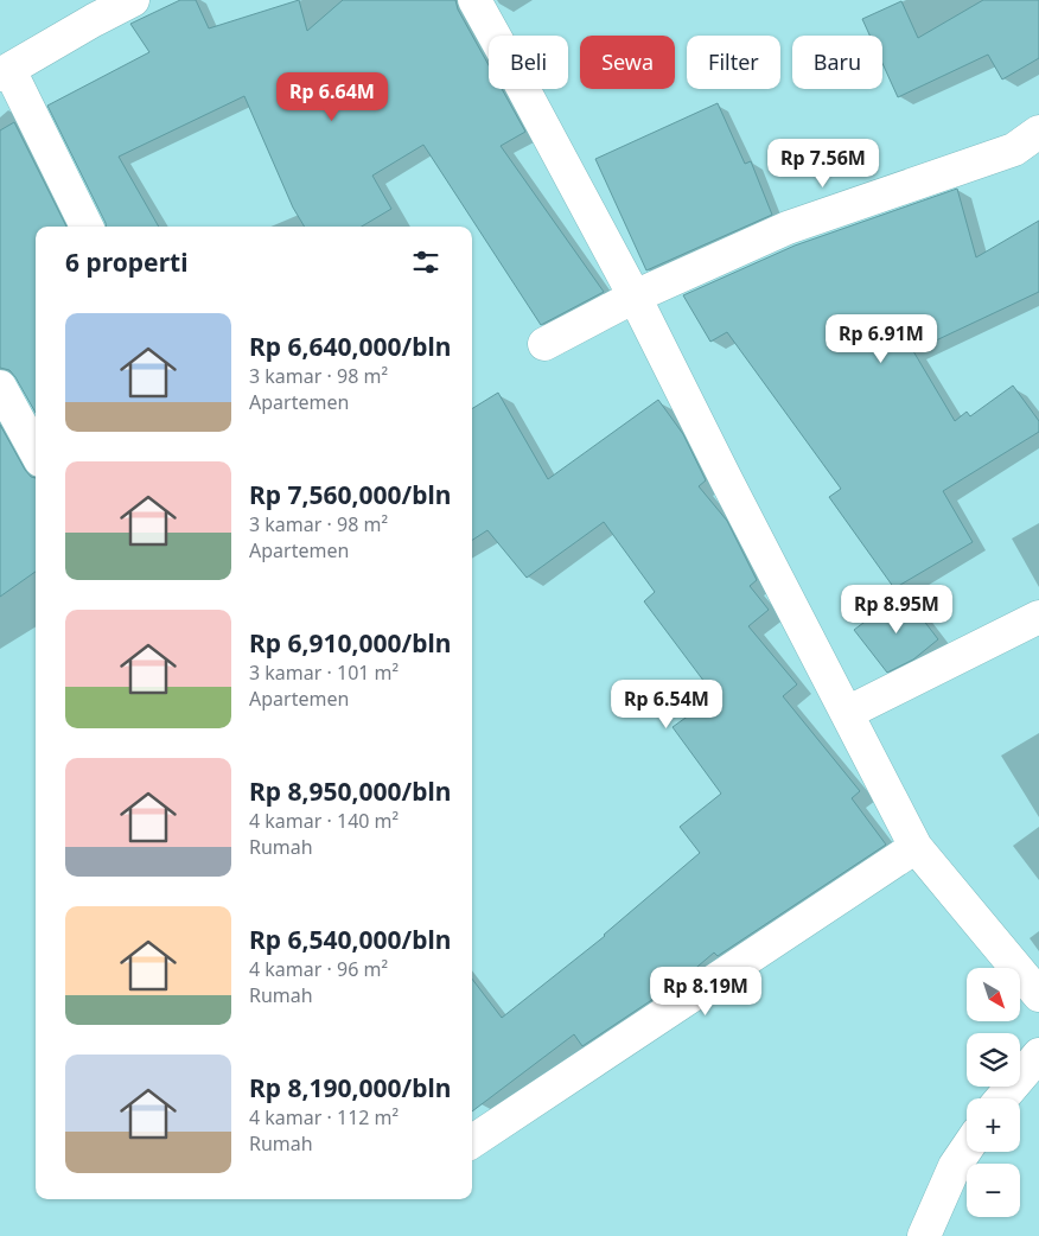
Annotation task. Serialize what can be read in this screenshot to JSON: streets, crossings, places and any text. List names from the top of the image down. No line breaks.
{"north":"bottom right","page":{"chip":["Beli","Sewa","Filter","Baru"],"price":["Rp 6.64M","Rp 7.56M","Rp 6.91M","Rp 8.95M","Rp 6.54M","Rp 8.19M"],"heading":"6 properti","list":[{"name":"Rp 6,640,000/bln","note":"3 kamar · 98 m² · Apartemen"},{"name":"Rp 7,560,000/bln","note":"3 kamar · 98 m² · Apartemen"},{"name":"Rp 6,910,000/bln","note":"3 kamar · 101 m² · Apartemen"},{"name":"Rp 8,950,000/bln","note":"4 kamar · 140 m² · Rumah"},{"name":"Rp 6,540,000/bln","note":"4 kamar · 96 m² · Rumah"},{"name":"Rp 8,190,000/bln","note":"4 kamar · 112 m² · Rumah"}],"map_buttons":["+","−"]}}
